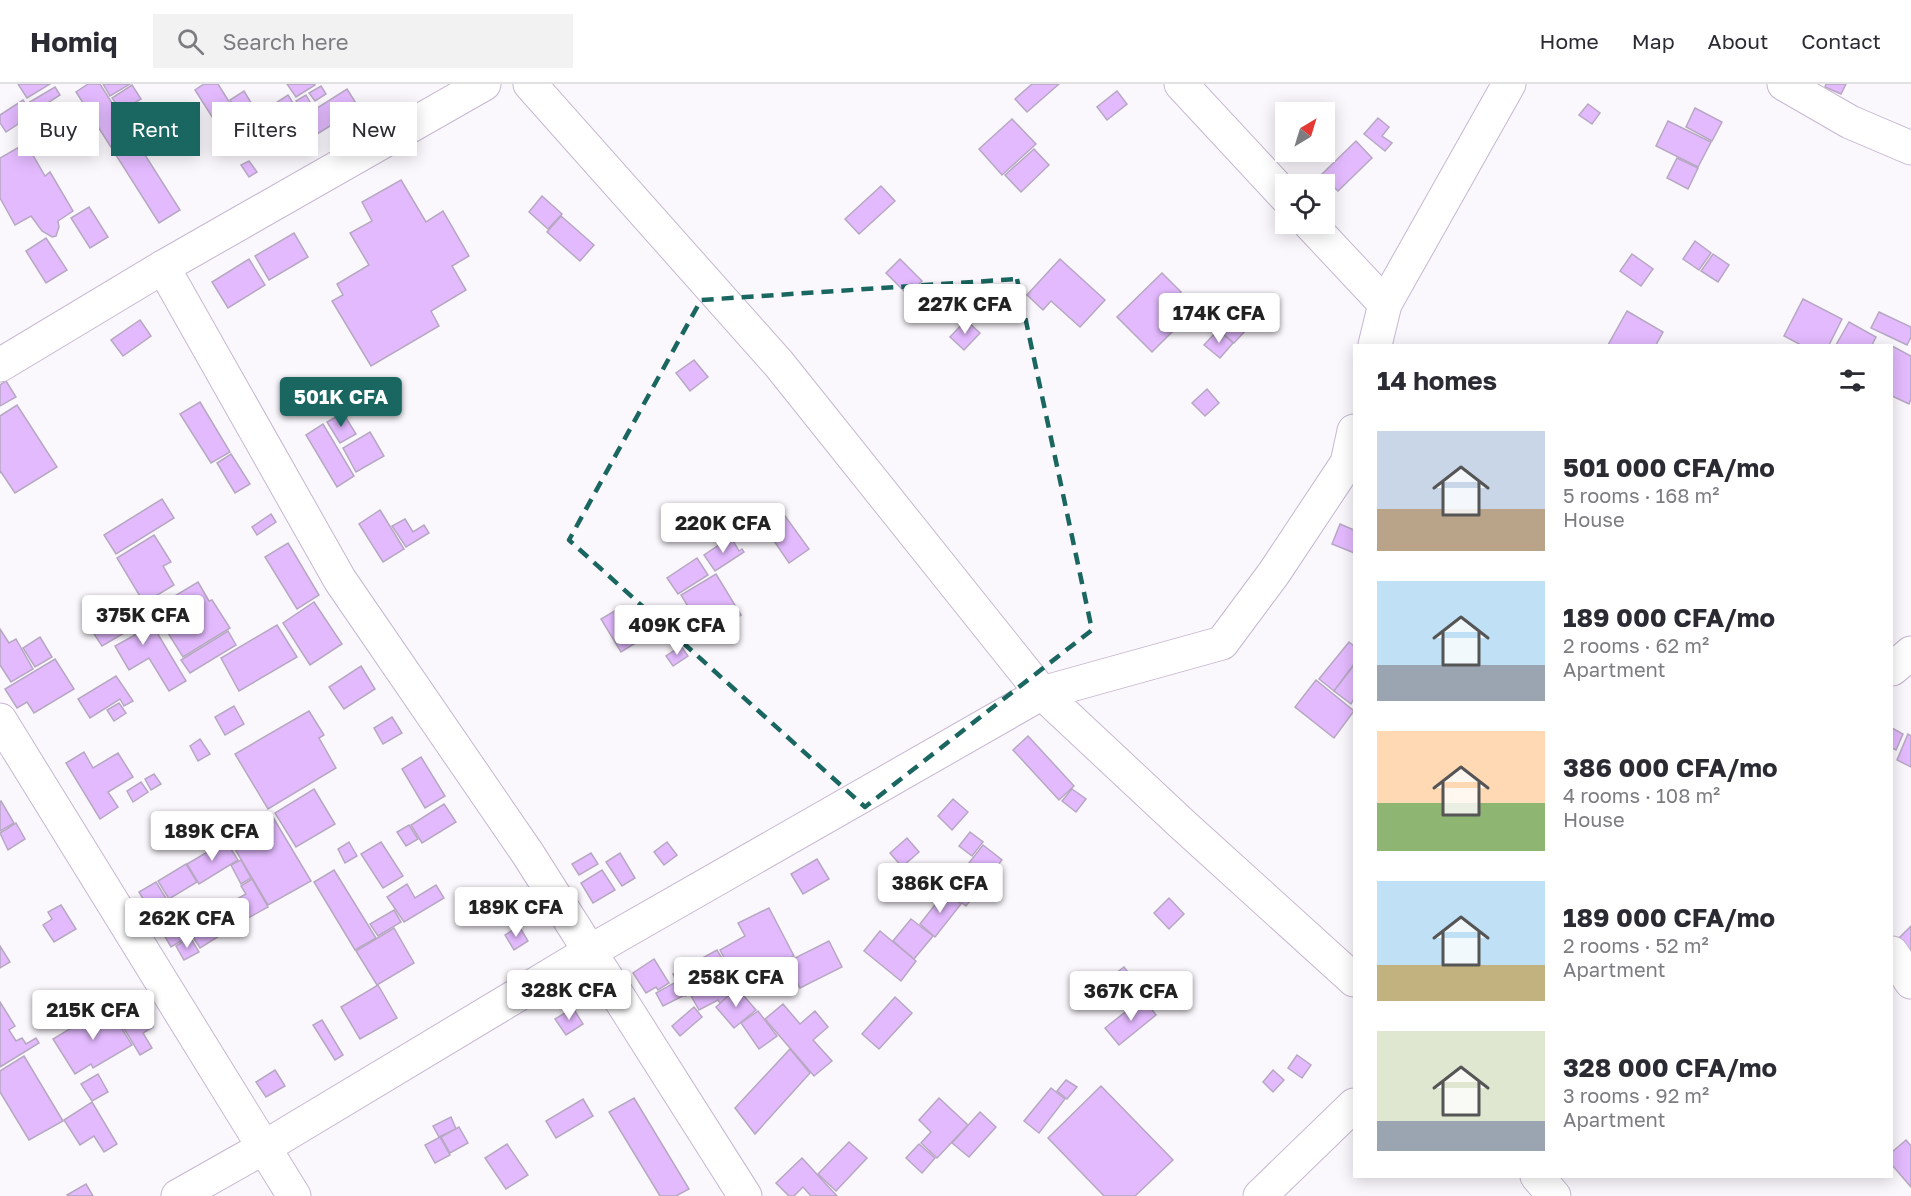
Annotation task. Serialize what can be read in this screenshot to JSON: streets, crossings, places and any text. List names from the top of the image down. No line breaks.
{"north":"top right","page":{"header":"Homiq","search":"Search here","nav":["Home","Map","About","Contact"],"chip":["Buy","Rent","Filters","New"],"price":["227K CFA","174K CFA","501K CFA","220K CFA","375K CFA","409K CFA","189K CFA","386K CFA","189K CFA","262K CFA","258K CFA","328K CFA","367K CFA","215K CFA"],"heading":"14 homes","list":[{"name":"501 000 CFA/mo","note":"5 rooms · 168 m² · House"},{"name":"189 000 CFA/mo","note":"2 rooms · 62 m² · Apartment"},{"name":"386 000 CFA/mo","note":"4 rooms · 108 m² · House"},{"name":"189 000 CFA/mo","note":"2 rooms · 52 m² · Apartment"},{"name":"328 000 CFA/mo","note":"3 rooms · 92 m² · Apartment"}]}}
